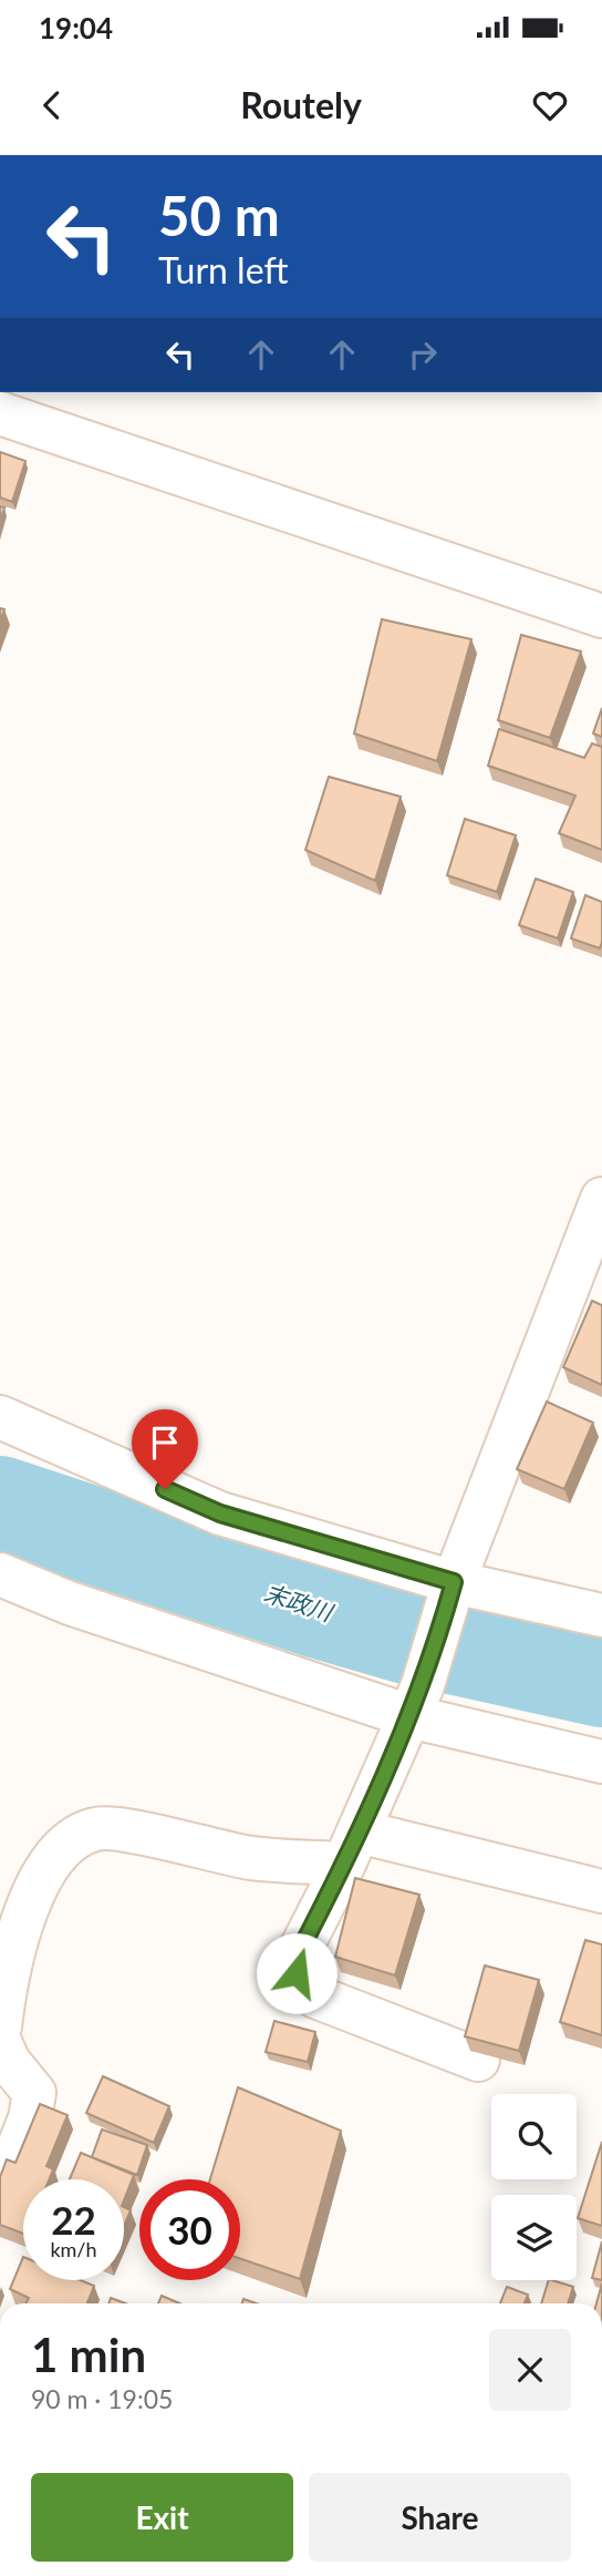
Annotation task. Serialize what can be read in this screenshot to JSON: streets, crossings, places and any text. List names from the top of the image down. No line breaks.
{"water":["末政川"],"page":{"status":"19:04","header":"Routely","turn":["50 m","Turn left"],"speed":"22 km/h","limit":"30","heading":["1 min","90 m · 19:05"],"buttons":["Exit","Share"]}}
